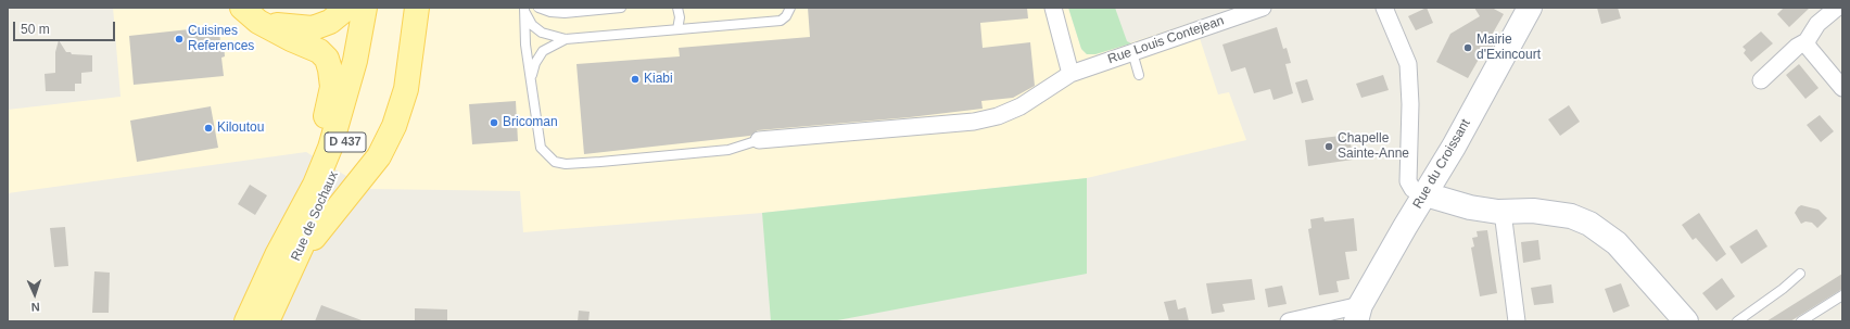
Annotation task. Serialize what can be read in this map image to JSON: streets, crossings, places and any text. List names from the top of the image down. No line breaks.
{"streets":{"main road":["D 437","Rue de Sochaux"],"street":["Rue Louis Contejean","Rue du Croissant"]},"places":["Cuisines References","Mairie d'Exincourt","Kiabi","Bricoman","Kiloutou","Chapelle Sainte-Anne"],"scale_bar":"50 m","north":"bottom"}
